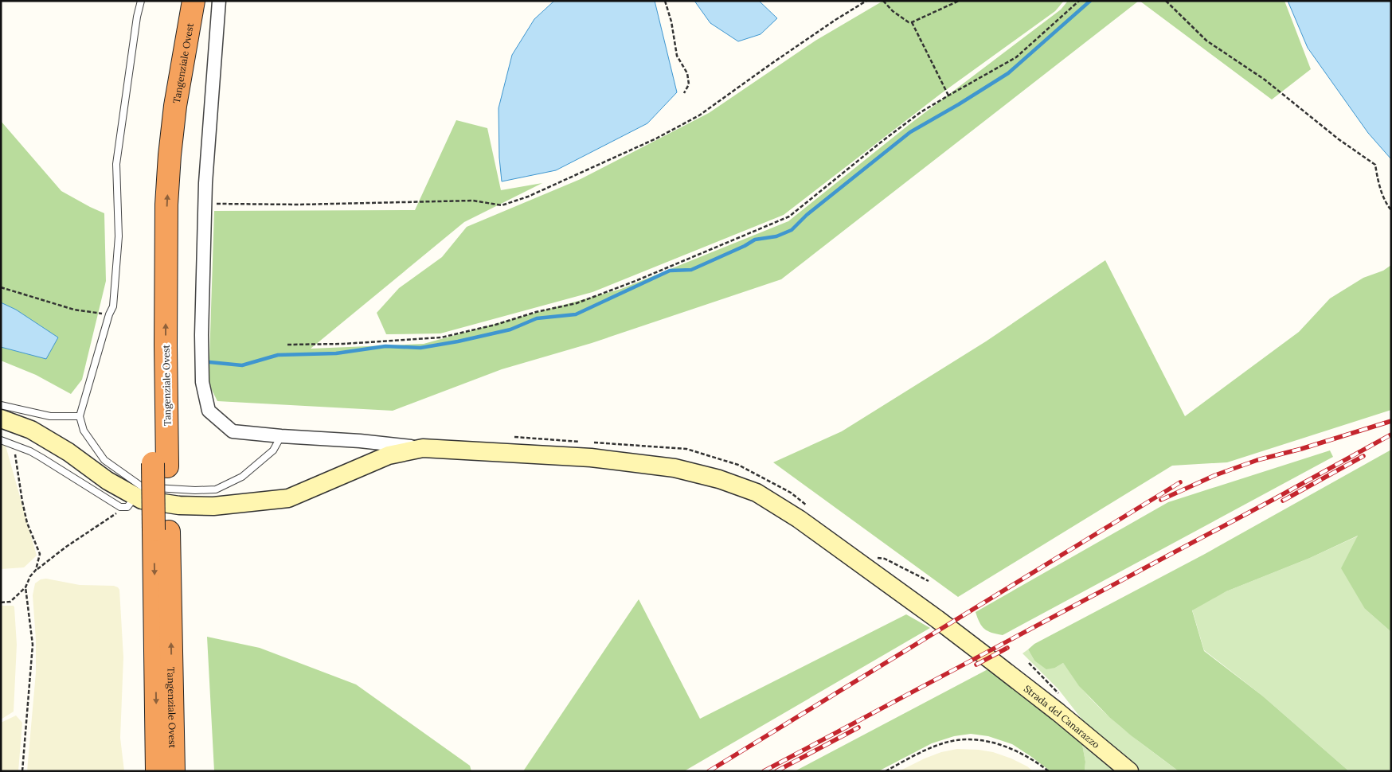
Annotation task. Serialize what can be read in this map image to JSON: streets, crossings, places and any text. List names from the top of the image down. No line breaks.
{"streets":{"highway":["Tangenziale Ovest"],"street":["Strada del Canarazzo"]}}
